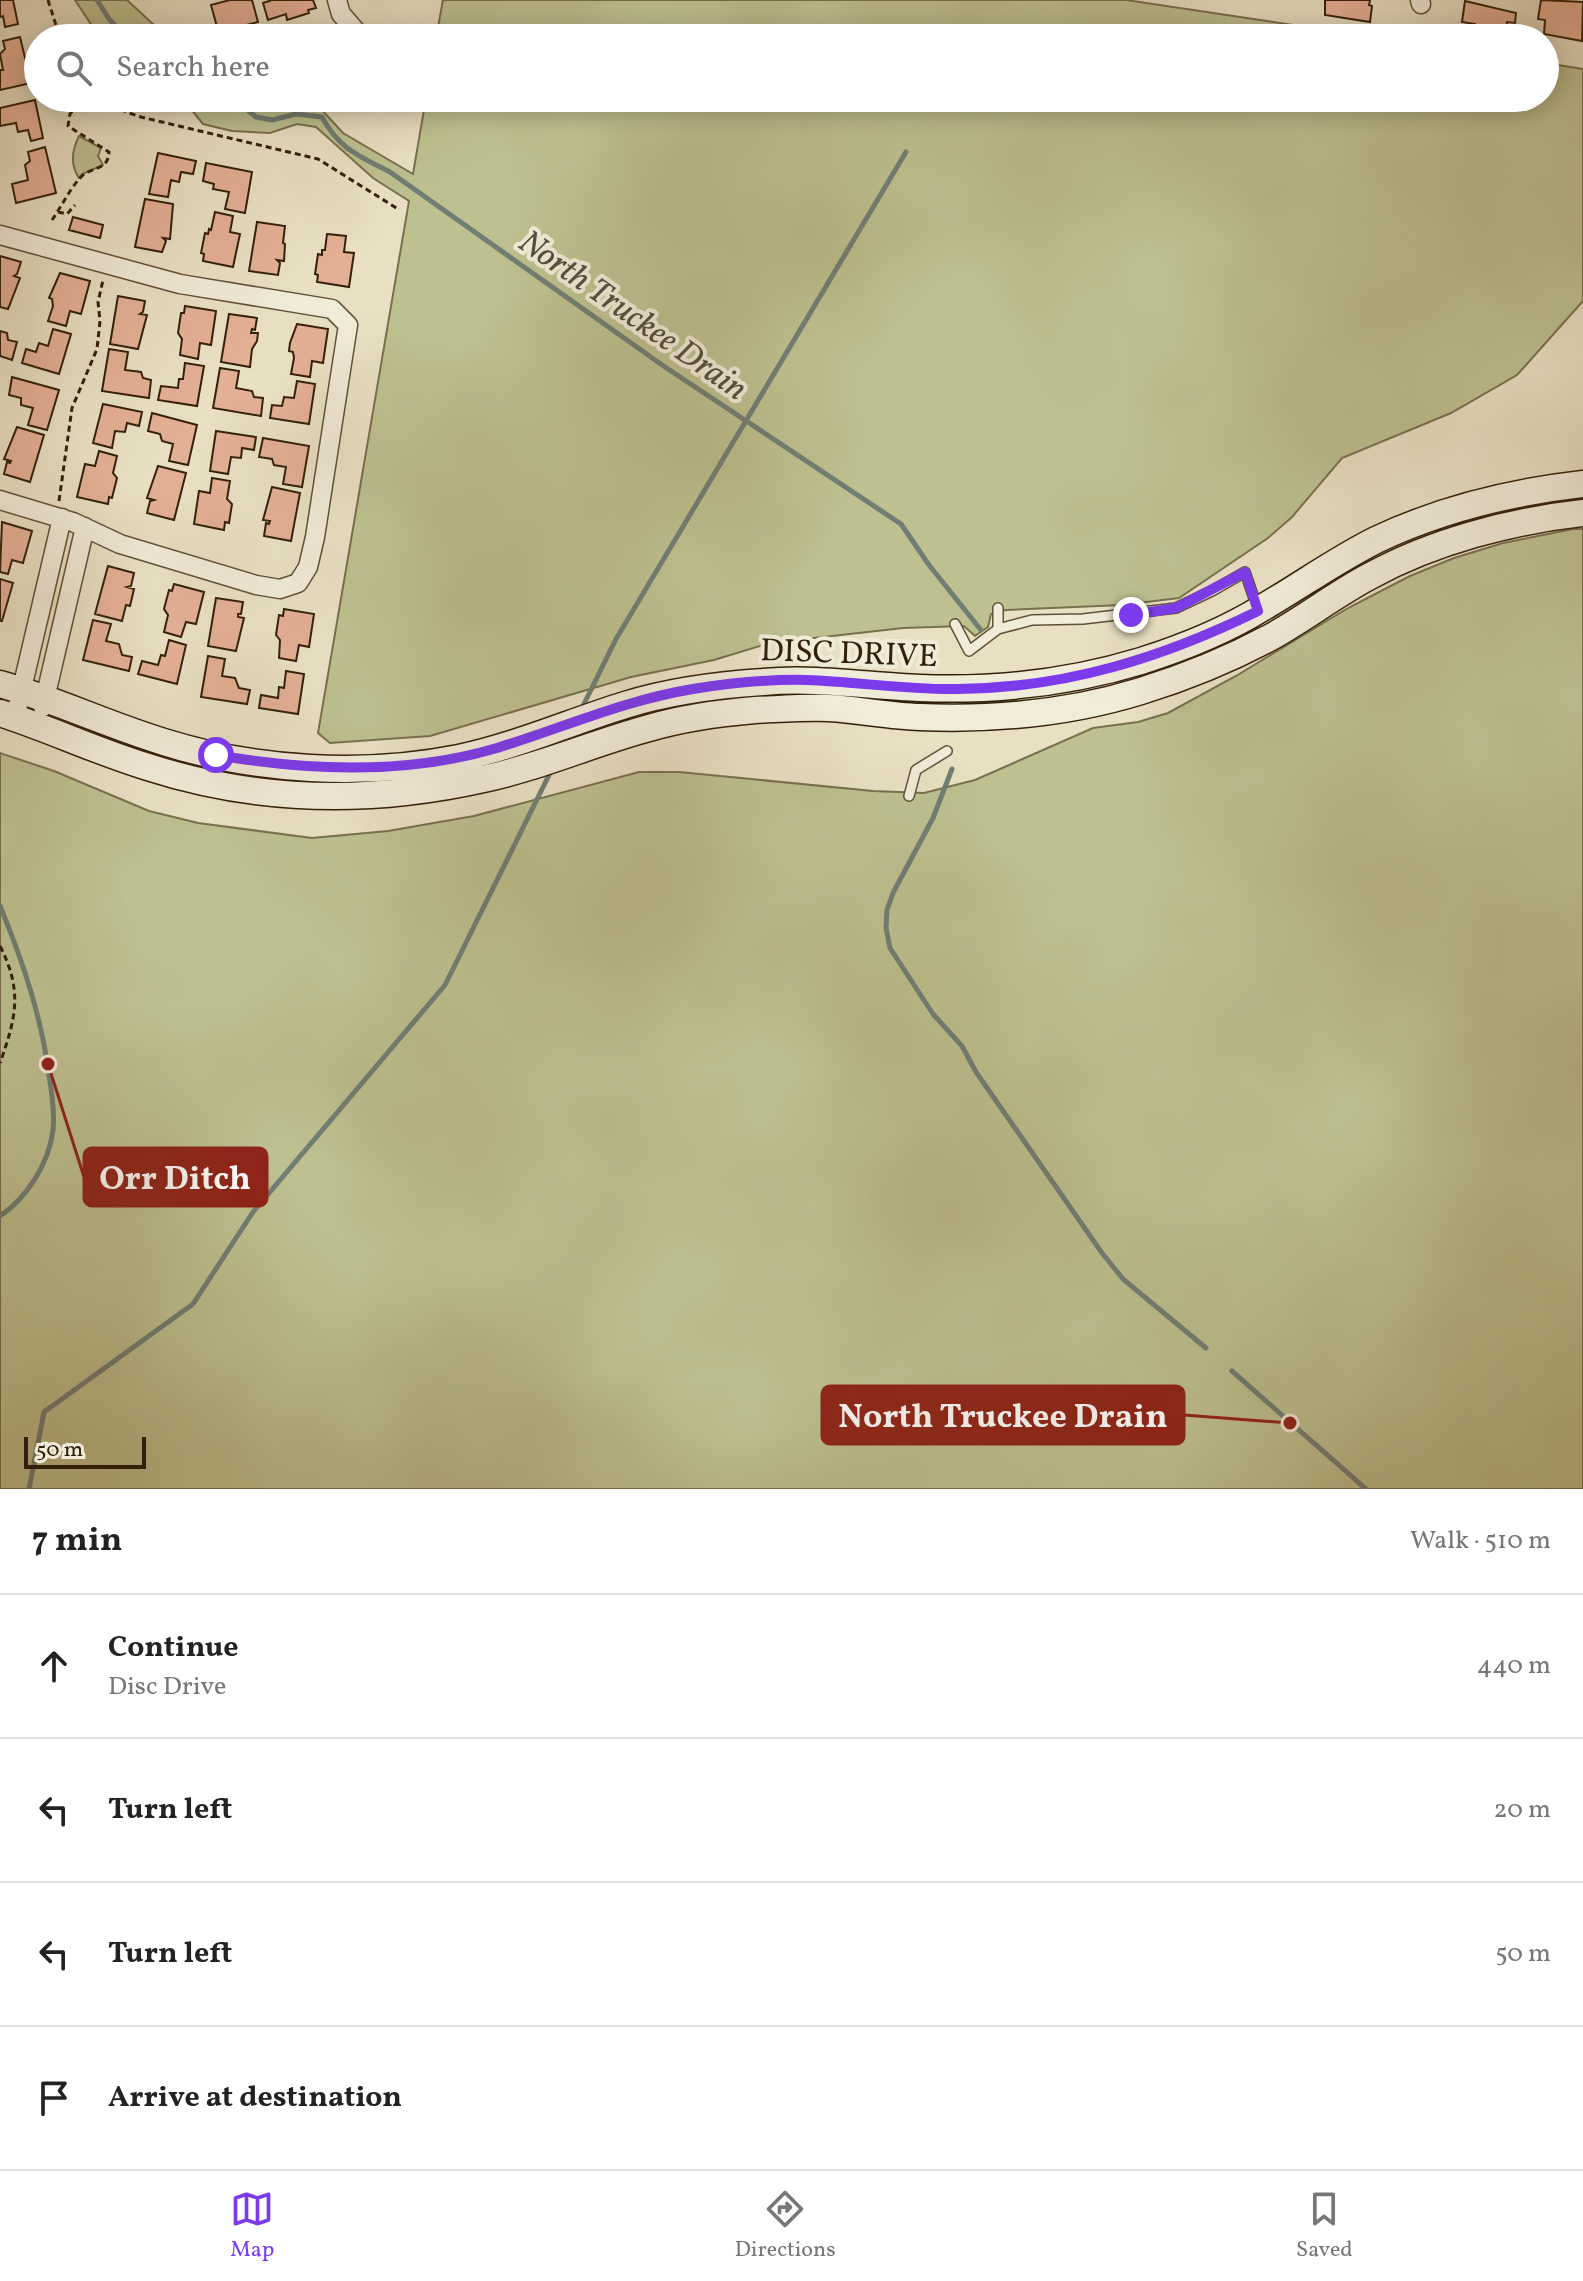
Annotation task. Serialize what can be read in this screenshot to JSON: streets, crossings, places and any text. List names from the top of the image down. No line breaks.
{"streets":{"main road":["DISC DRIVE"]},"water":["North Truckee Drain"],"places":["Orr Ditch","North Truckee Drain"],"scale_bar":"50 m","page":{"search":"Search here","scale":"50 m","heading":["7 min","Walk · 510 m"],"list":[["Continue","Disc Drive","440 m"],["Turn left","20 m"],["Turn left","50 m"],"Arrive at destination"],"nav":["Map","Directions","Saved"]}}
